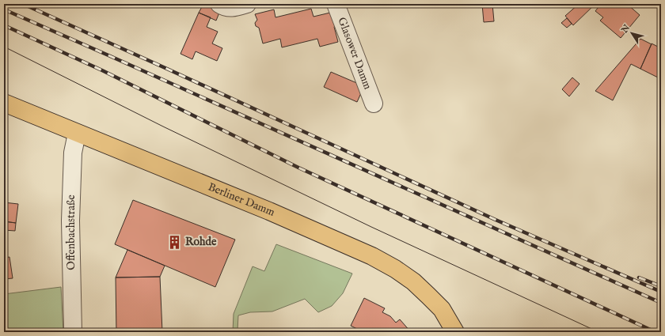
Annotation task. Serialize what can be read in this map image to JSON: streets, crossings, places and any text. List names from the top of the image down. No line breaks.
{"streets":{"main road":["Berliner Damm"],"street":["Glasower Damm","Offenbachstraße"]},"crossings":[["Berliner Damm","Offenbachstraße"]],"places":{"building":["Rohde"]},"north":"top left"}
